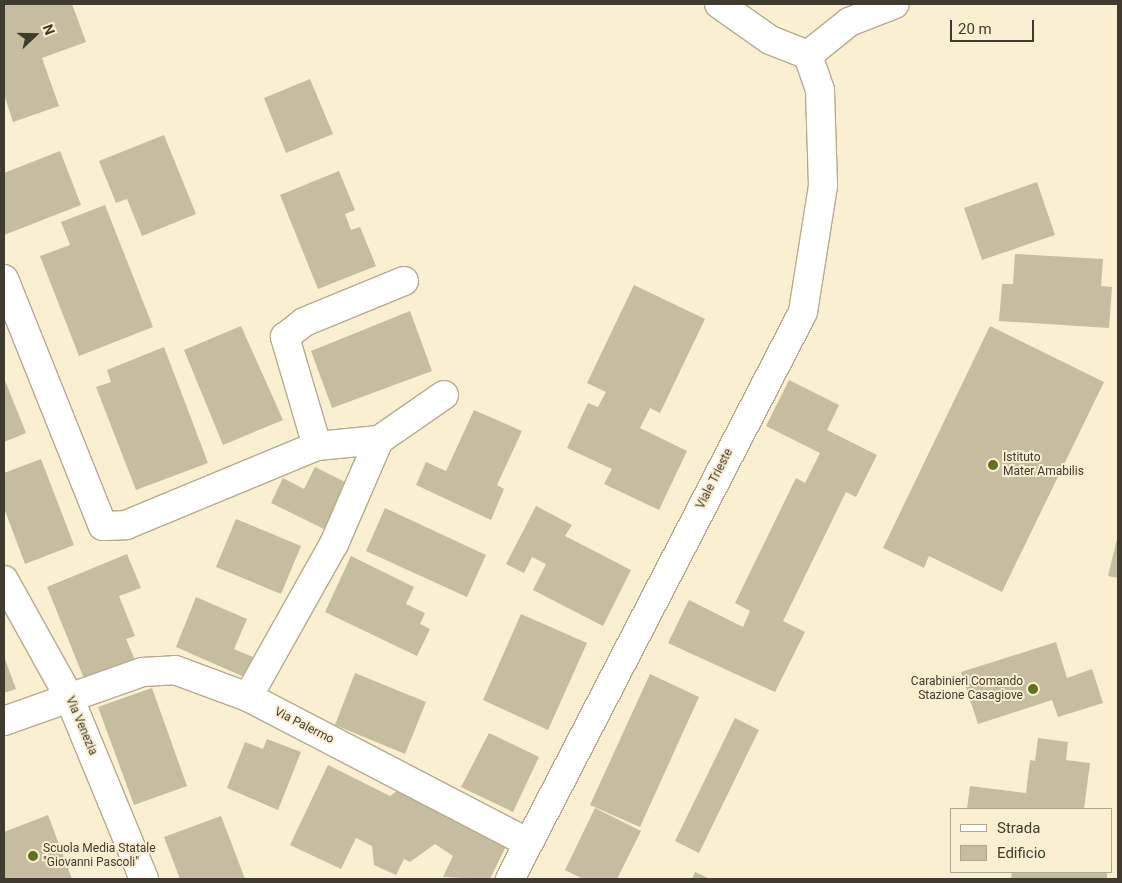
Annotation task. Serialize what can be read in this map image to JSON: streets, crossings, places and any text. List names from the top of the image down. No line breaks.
{"streets":{"street":["Viale Trieste","Via Venezia","Via Palermo"]},"crossings":[["Viale Trieste","Via Palermo"],["Via Venezia","Via Palermo"]],"places":["Istituto Mater Amabilis","Carabinieri Comando Stazione Casagiove","Scuola Media Statale \"Giovanni Pascoli\""],"legend":["Strada","Edificio"],"scale_bar":"20 m","north":"right"}
